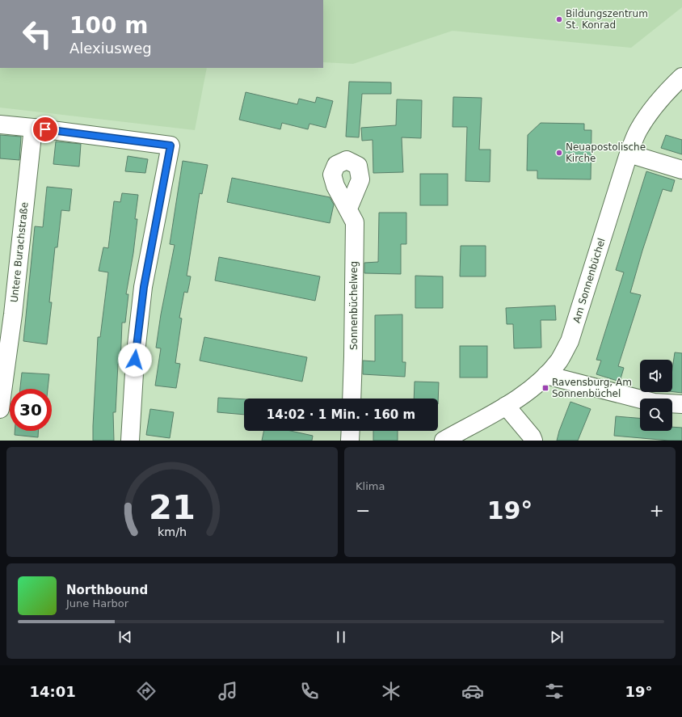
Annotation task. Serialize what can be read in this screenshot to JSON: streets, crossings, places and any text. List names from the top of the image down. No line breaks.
{"streets":{"street":["Untere Burachstraße","Am Sonnenbüchel","Sonnenbüchelweg"]},"places":{"other":["Bildungszentrum St. Konrad","Neuapostolische Kirche"],"transit":["Ravensburg, Am Sonnenbüchel"]},"page":{"turn":["100 m","Alexiusweg"],"limit":"30","trip":"14:02 · 1 Min. · 160 m","tile":"Klima","heat":["−","19°","+"],"song":["Northbound","June Harbor"],"tabs":["14:01","19°"],"gauge":["21","km/h"]}}
